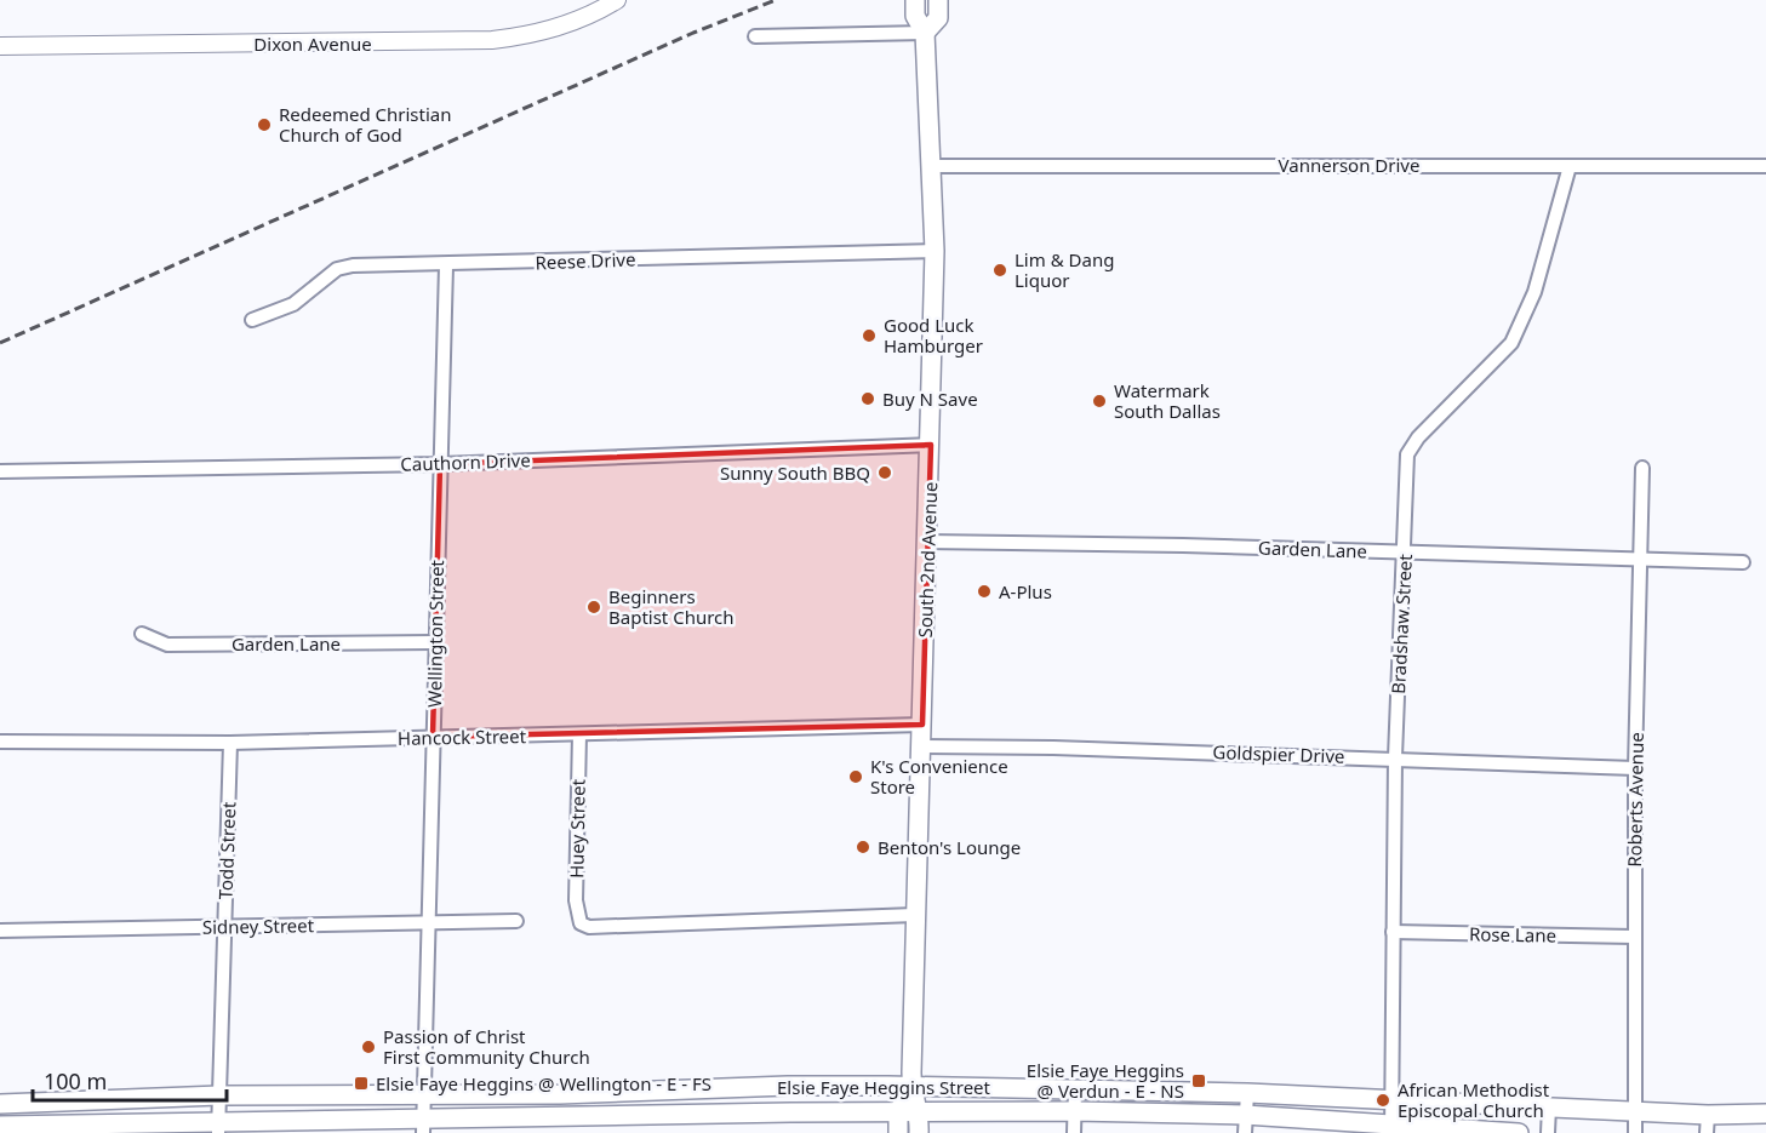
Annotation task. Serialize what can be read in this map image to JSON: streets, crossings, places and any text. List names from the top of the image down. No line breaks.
{"streets":{"main road":["South 2nd Avenue","Elsie Faye Heggins Street"],"street":["Dixon Avenue","Vannerson Drive","Reese Drive","Cauthorn Drive","Garden Lane","Bradshaw Street","Wellington Street","Hancock Street","Goldspier Drive","Roberts Avenue","Huey Street","Todd Street","Sidney Street","Rose Lane"]},"crossings":[["Vannerson Drive","South 2nd Avenue"],["Vannerson Drive","Bradshaw Street"],["Reese Drive","South 2nd Avenue"],["Reese Drive","Wellington Street"],["Cauthorn Drive","South 2nd Avenue"],["Cauthorn Drive","Wellington Street"],["Garden Lane","South 2nd Avenue"],["Garden Lane","Bradshaw Street"],["Garden Lane","Wellington Street"],["Garden Lane","Roberts Avenue"],["South 2nd Avenue","Hancock Street"],["South 2nd Avenue","Goldspier Drive"],["South 2nd Avenue","Huey Street"],["South 2nd Avenue","Elsie Faye Heggins Street"],["Bradshaw Street","Goldspier Drive"],["Bradshaw Street","Rose Lane"],["Bradshaw Street","Elsie Faye Heggins Street"],["Wellington Street","Hancock Street"],["Wellington Street","Sidney Street"],["Wellington Street","Elsie Faye Heggins Street"],["Hancock Street","Huey Street"],["Hancock Street","Todd Street"],["Goldspier Drive","Roberts Avenue"],["Roberts Avenue","Rose Lane"],["Roberts Avenue","Elsie Faye Heggins Street"],["Todd Street","Sidney Street"],["Todd Street","Elsie Faye Heggins Street"]],"places":{"other":["Redeemed Christian Church of God","Lim & Dang Liquor","Good Luck Hamburger","Buy N Save","Watermark South Dallas","Sunny South BBQ","A-Plus","Beginners Baptist Church","K's Convenience Store","Benton's Lounge","Passion of Christ First Community Church","African Methodist Episcopal Church"],"transit":["Elsie Faye Heggins @ Verdun - E - NS","Elsie Faye Heggins @ Wellington - E - FS"]},"scale_bar":"100 m"}
